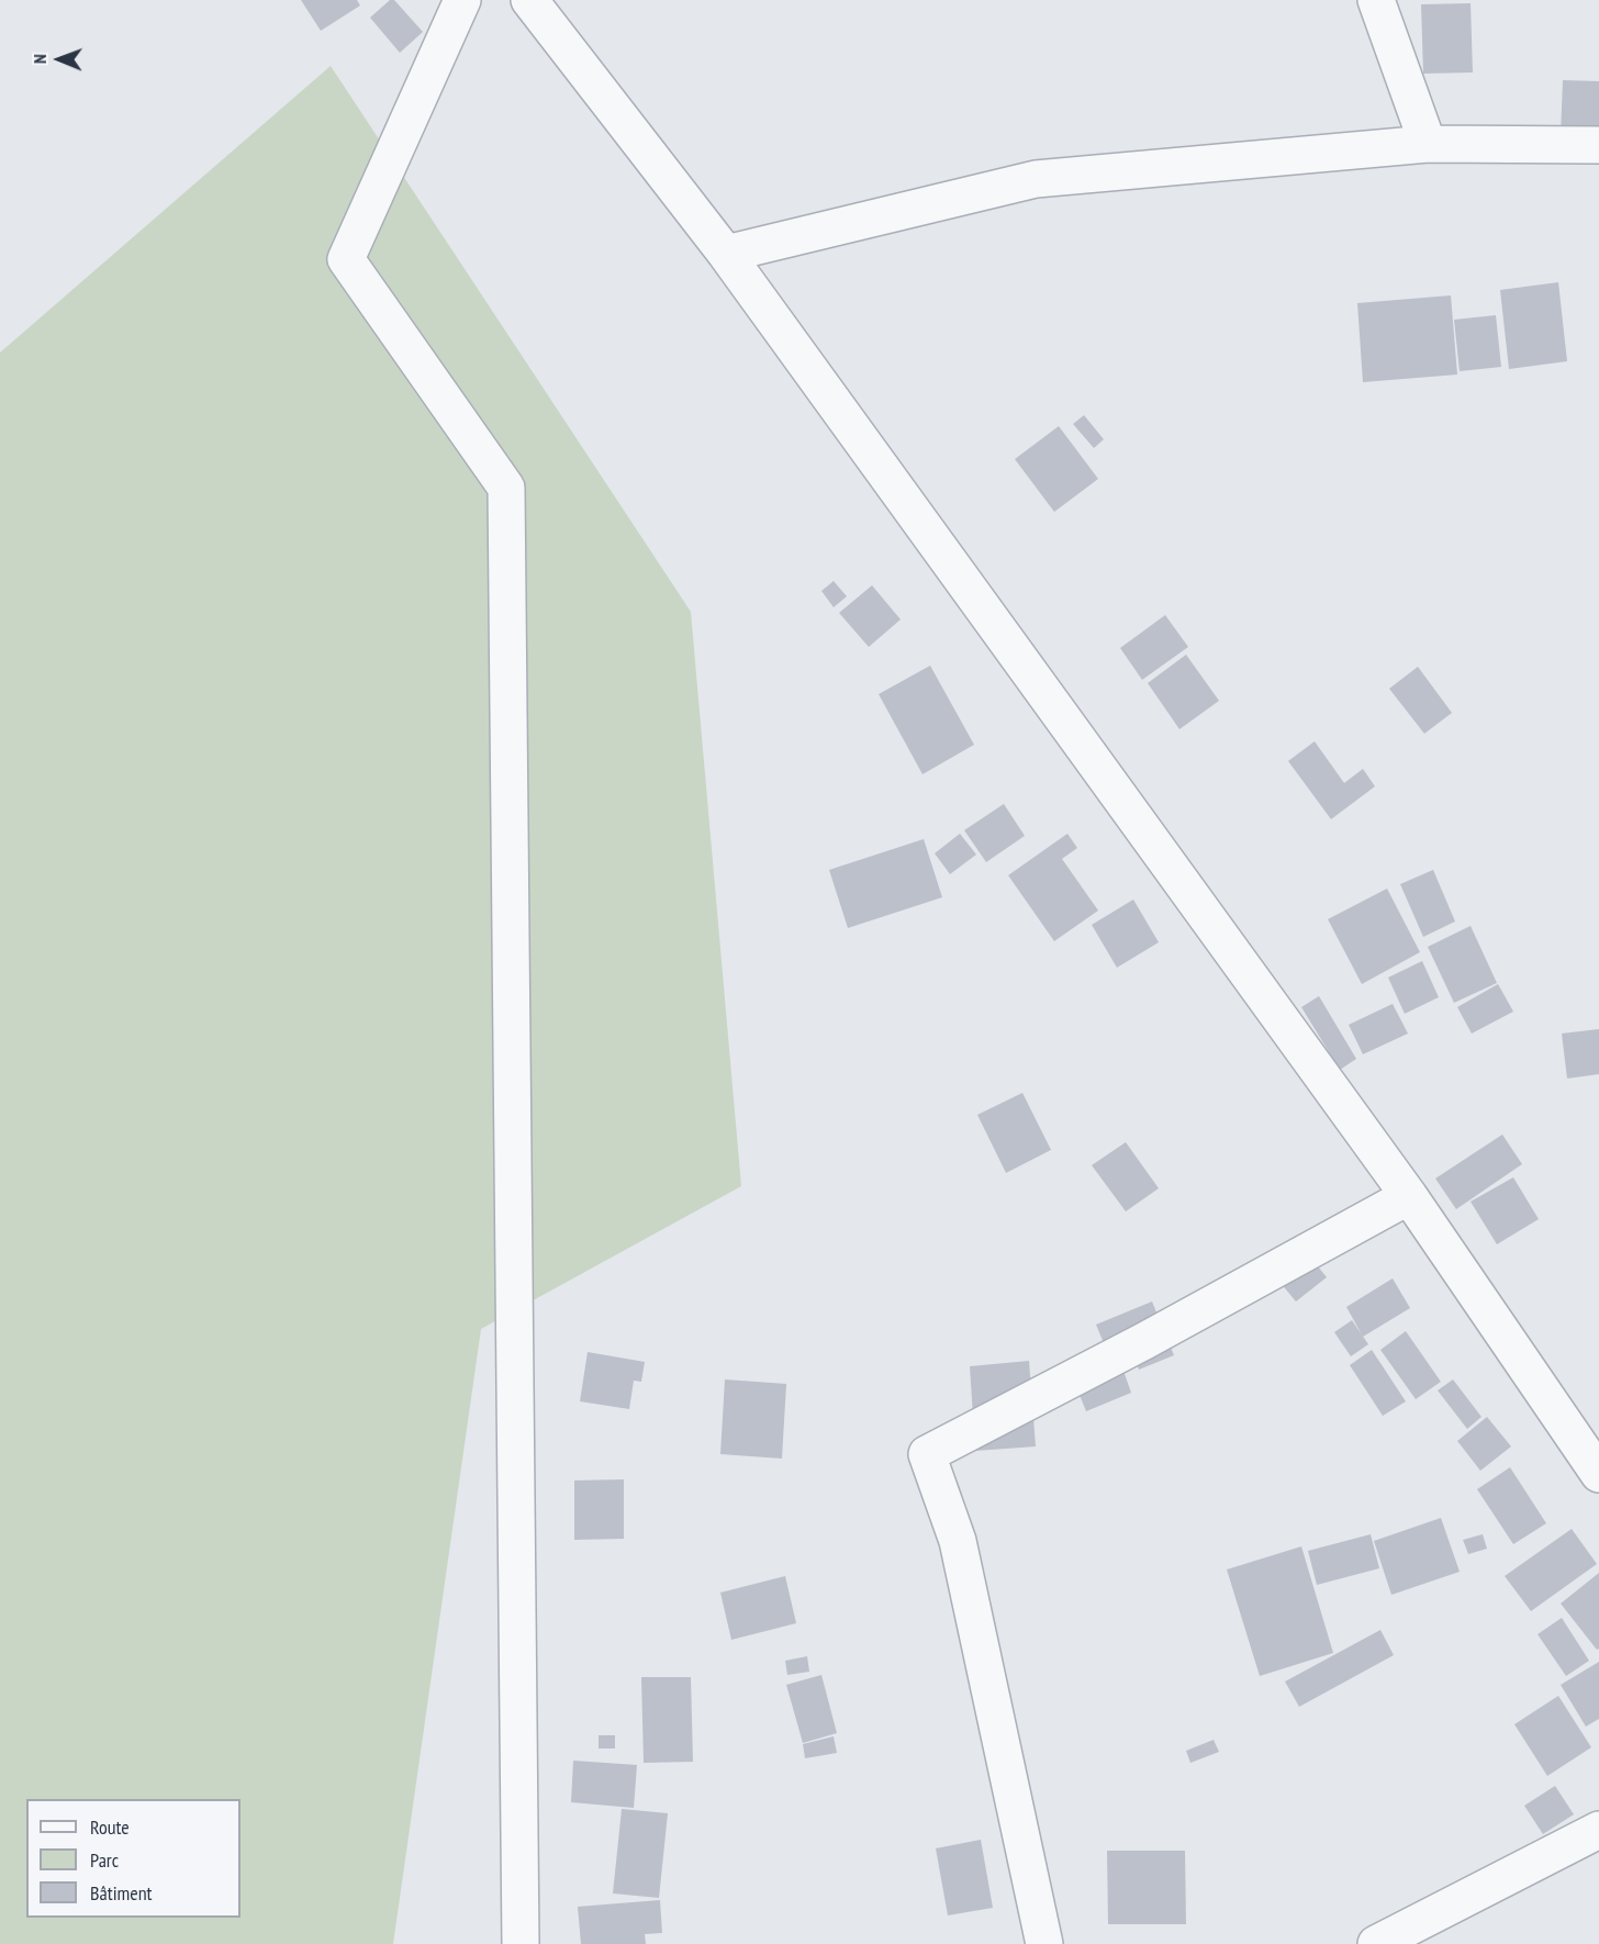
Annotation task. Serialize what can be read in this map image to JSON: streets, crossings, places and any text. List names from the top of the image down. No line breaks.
{"legend":["Route","Parc","Bâtiment"],"north":"left"}
